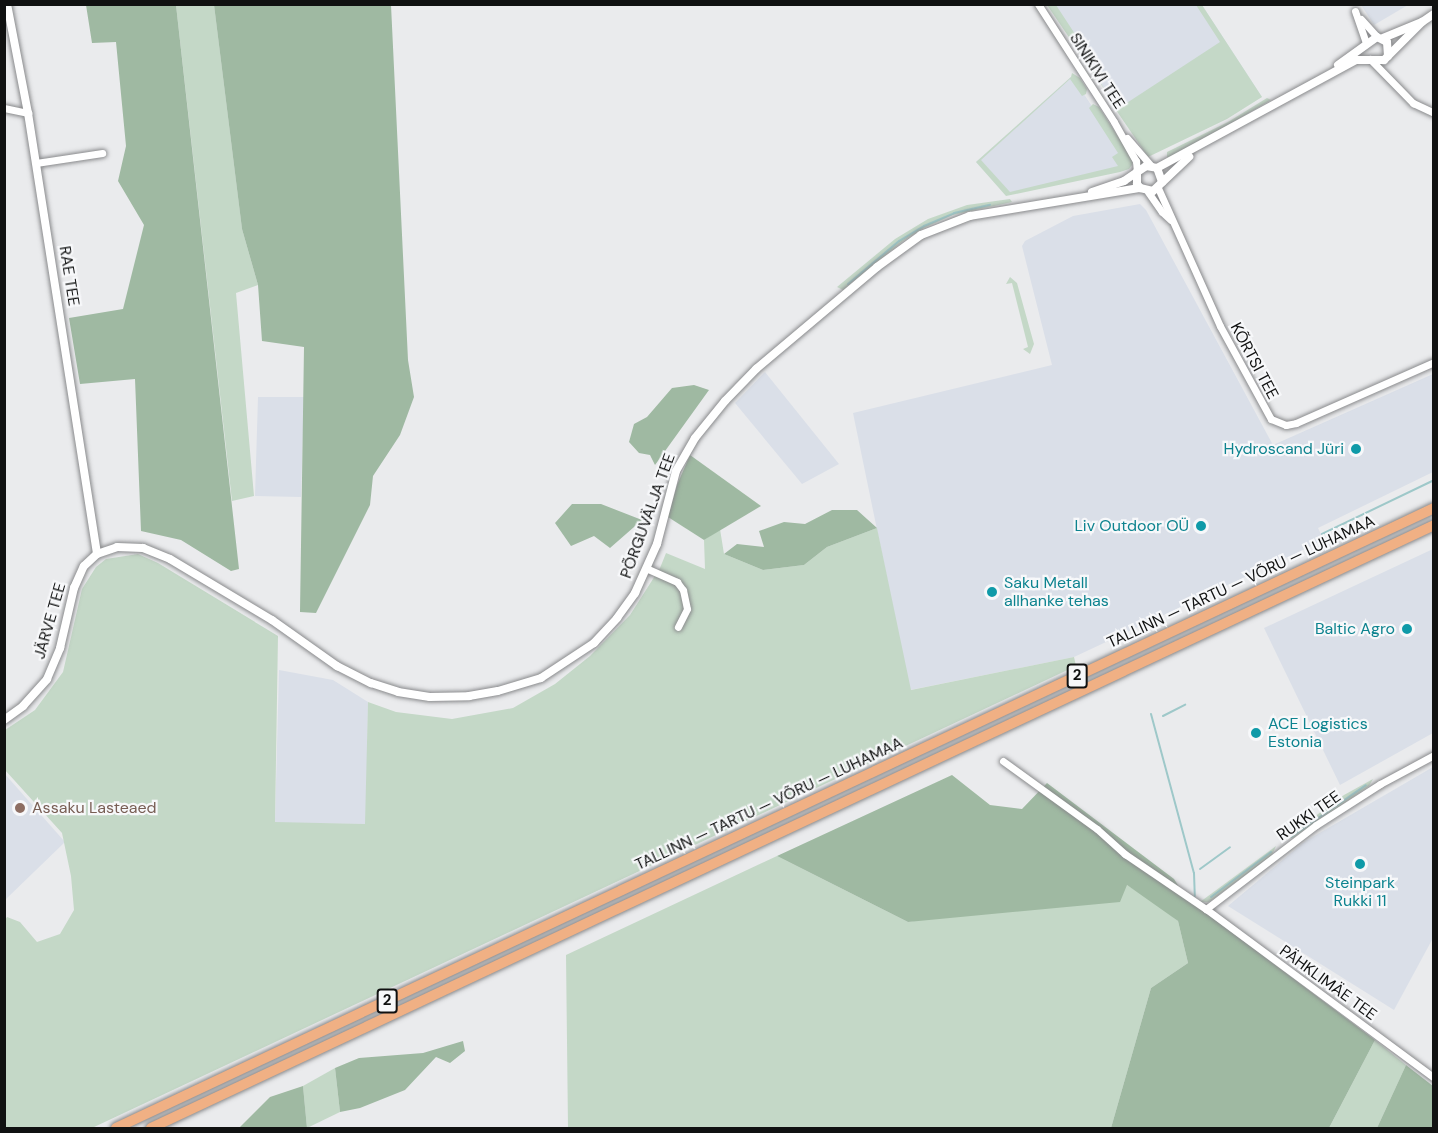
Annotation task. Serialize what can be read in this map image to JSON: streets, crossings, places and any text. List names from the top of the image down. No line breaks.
{"streets":{"highway":["TALLINN — TARTU — VÕRU — LUHAMAA","2"],"street":["SINIKIVI TEE","RAE TEE","KÕRTSI TEE","PÕRGUVÄLJA TEE","JÄRVE TEE","RUKKI TEE","PÄHKLIMÄE TEE"]},"crossings":[["SINIKIVI TEE","PÕRGUVÄLJA TEE"],["RAE TEE","PÕRGUVÄLJA TEE"],["RAE TEE","JÄRVE TEE"],["KÕRTSI TEE","PÕRGUVÄLJA TEE"],["PÕRGUVÄLJA TEE","JÄRVE TEE"],["RUKKI TEE","PÄHKLIMÄE TEE"]],"places":["Hydroscand Jüri","Liv Outdoor OÜ","Saku Metall allhanke tehas","Baltic Agro","ACE Logistics Estonia","Assaku Lasteaed","Steinpark Rukki 11"]}
